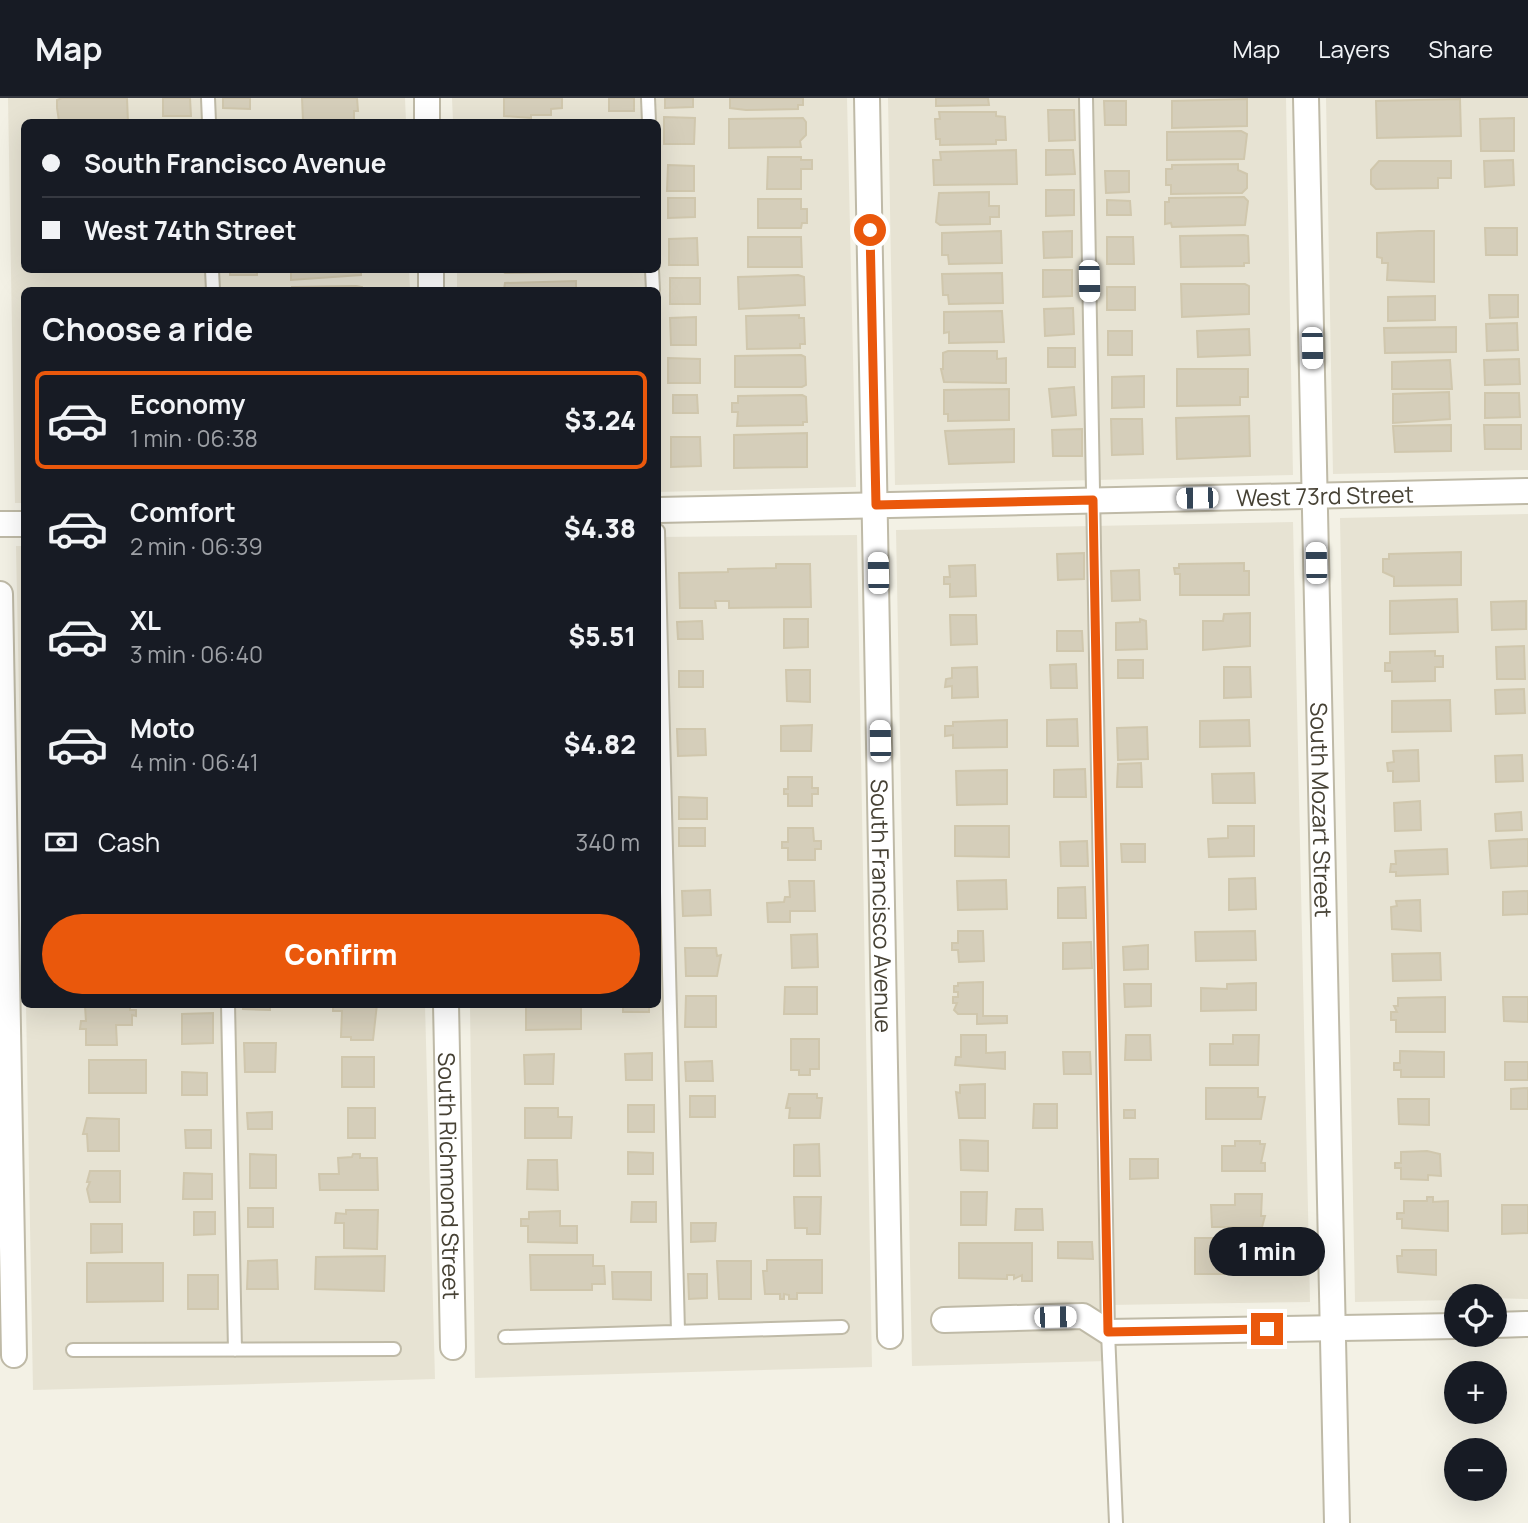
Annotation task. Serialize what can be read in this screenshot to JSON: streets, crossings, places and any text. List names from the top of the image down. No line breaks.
{"streets":{"street":["West 73rd Street","South Mozart Street","South Francisco Avenue","South Richmond Street"]},"crossings":[["West 73rd Street","South Mozart Street"],["West 73rd Street","South Francisco Avenue"]],"page":{"header":"Map","nav":["Map","Layers","Share"],"banner":["South Francisco Avenue","West 74th Street"],"heading":"Choose a ride","list":[{"name":"Economy","note":"1 min · 06:38","value":"$3.24"},{"name":"Comfort","note":"2 min · 06:39","value":"$4.38"},{"name":"XL","note":"3 min · 06:40","value":"$5.51"},{"name":"Moto","note":"4 min · 06:41","value":"$4.82"}],"pay":["Cash","340 m"],"buttons":"Confirm","bubble":"1 min","map_buttons":["+","−"]}}
